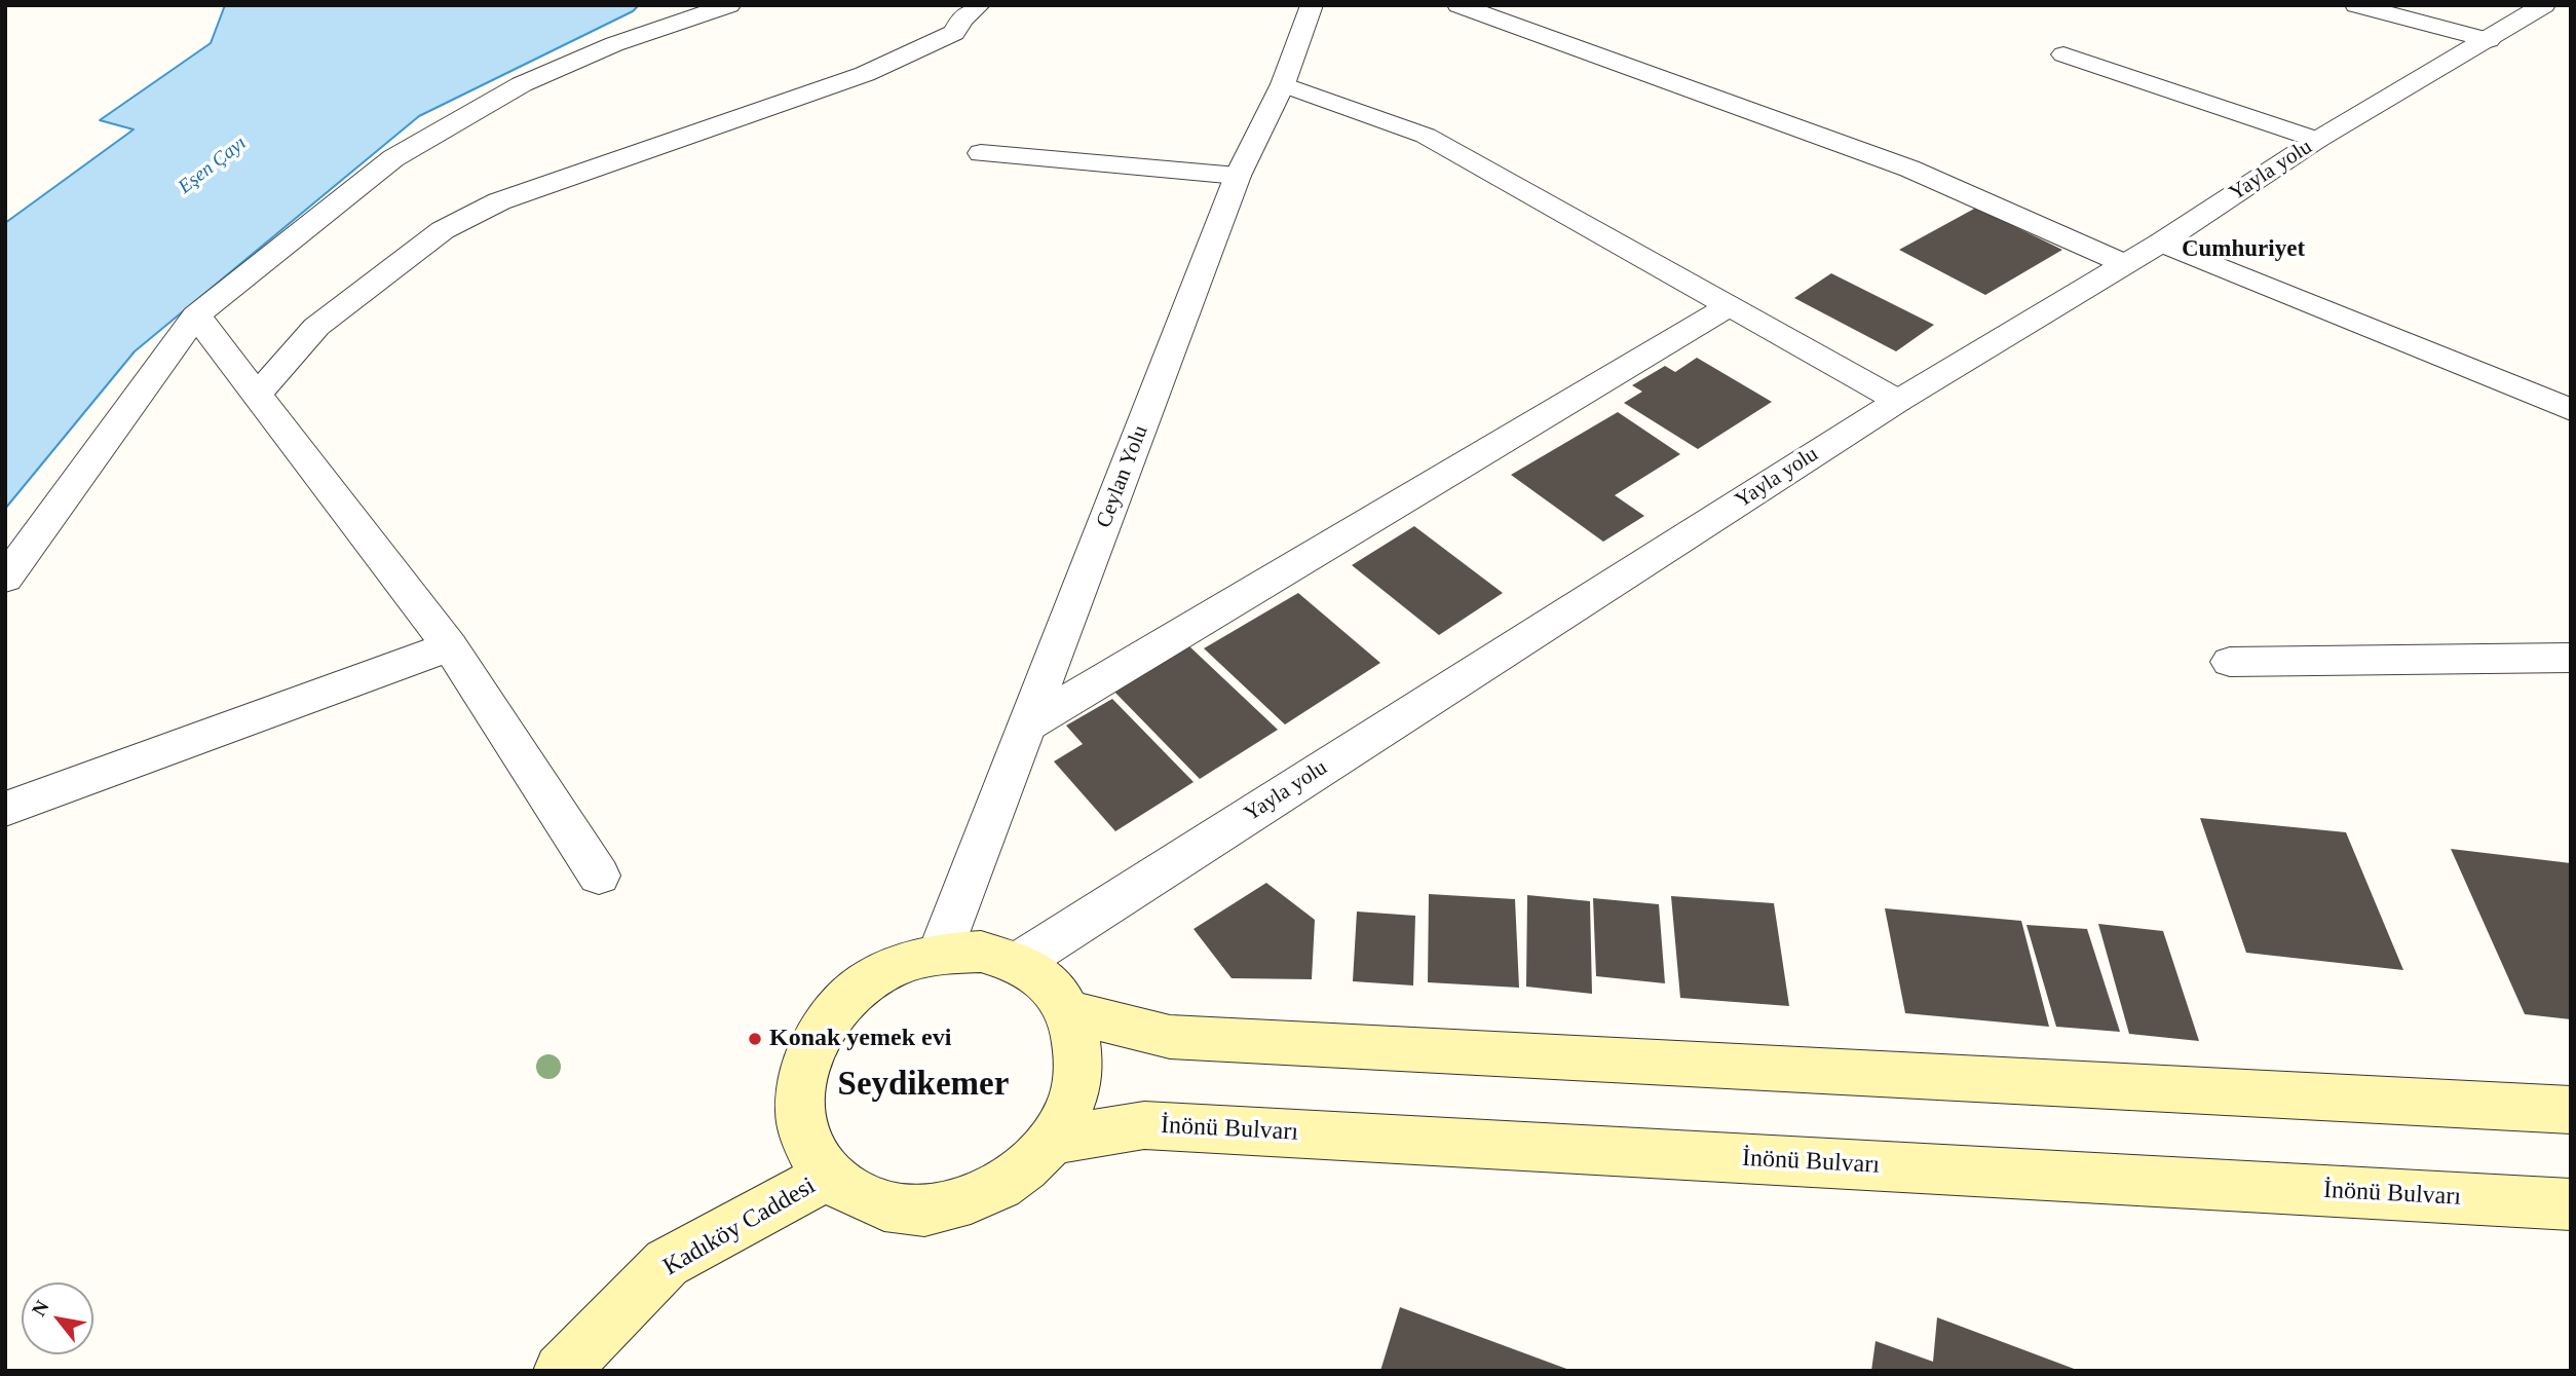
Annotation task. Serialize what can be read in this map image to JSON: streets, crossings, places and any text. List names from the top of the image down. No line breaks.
{"streets":{"main road":["İnönü Bulvarı","Kadıköy Caddesi"],"street":["Yayla yolu","Ceylan Yolu"]},"districts":["Cumhuriyet","Seydikemer"],"water":["Eşen Çayı"],"places":["Konak yemek evi"],"north":"top left"}
